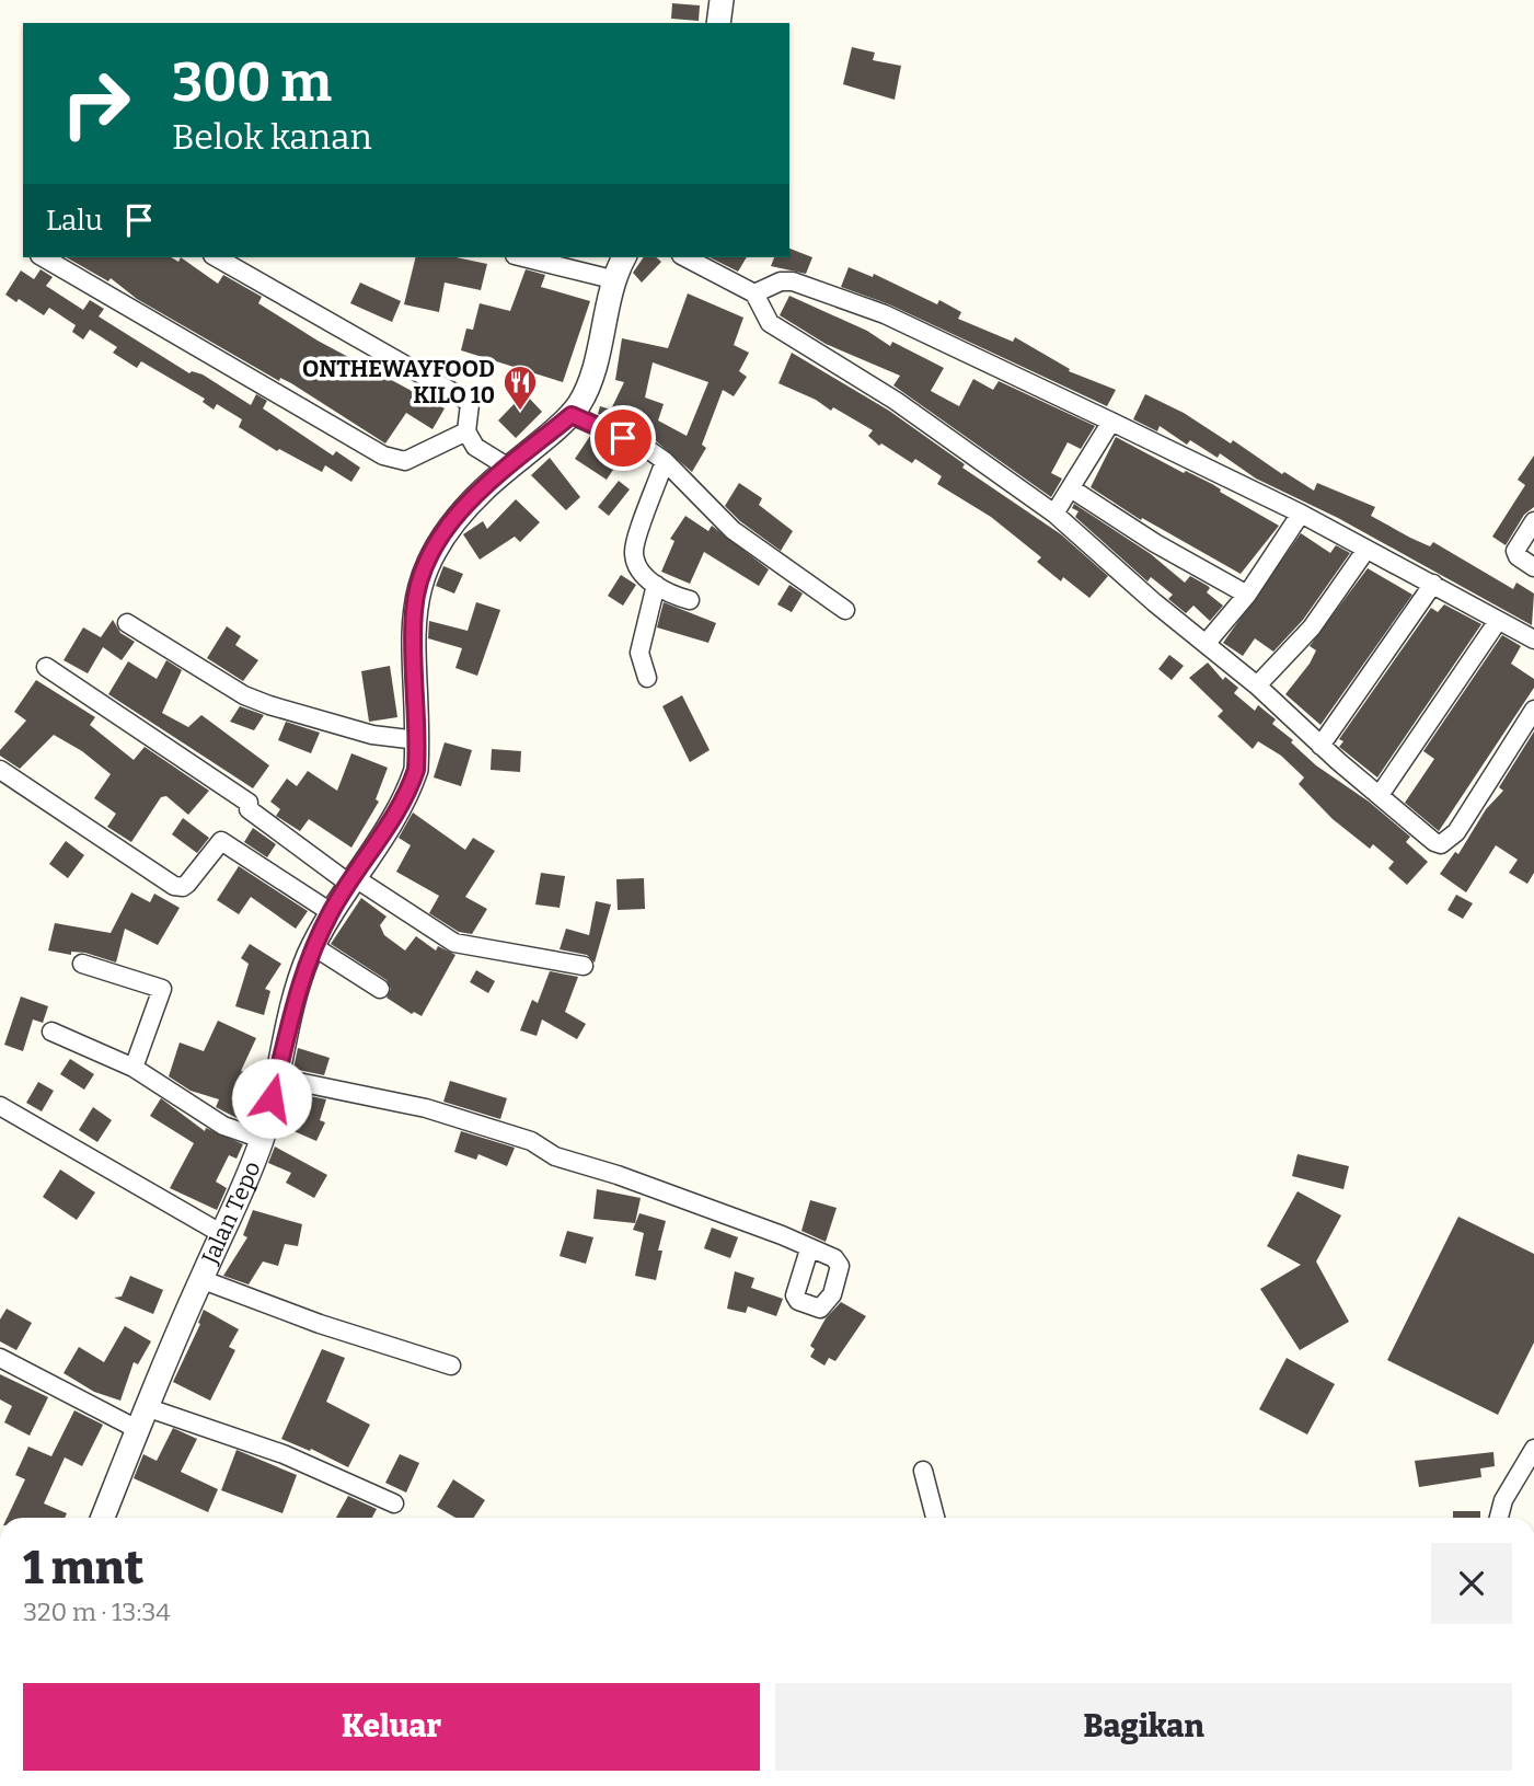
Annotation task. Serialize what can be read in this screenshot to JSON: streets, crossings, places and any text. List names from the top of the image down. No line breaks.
{"streets":{"street":["Jalan Tepo"]},"places":{"restaurant":["ONTHEWAYFOOD KILO 10"]},"page":{"turn":["300 m","Belok kanan"],"then":"Lalu","heading":["1 mnt","320 m · 13:34"],"buttons":["Keluar","Bagikan"]}}
